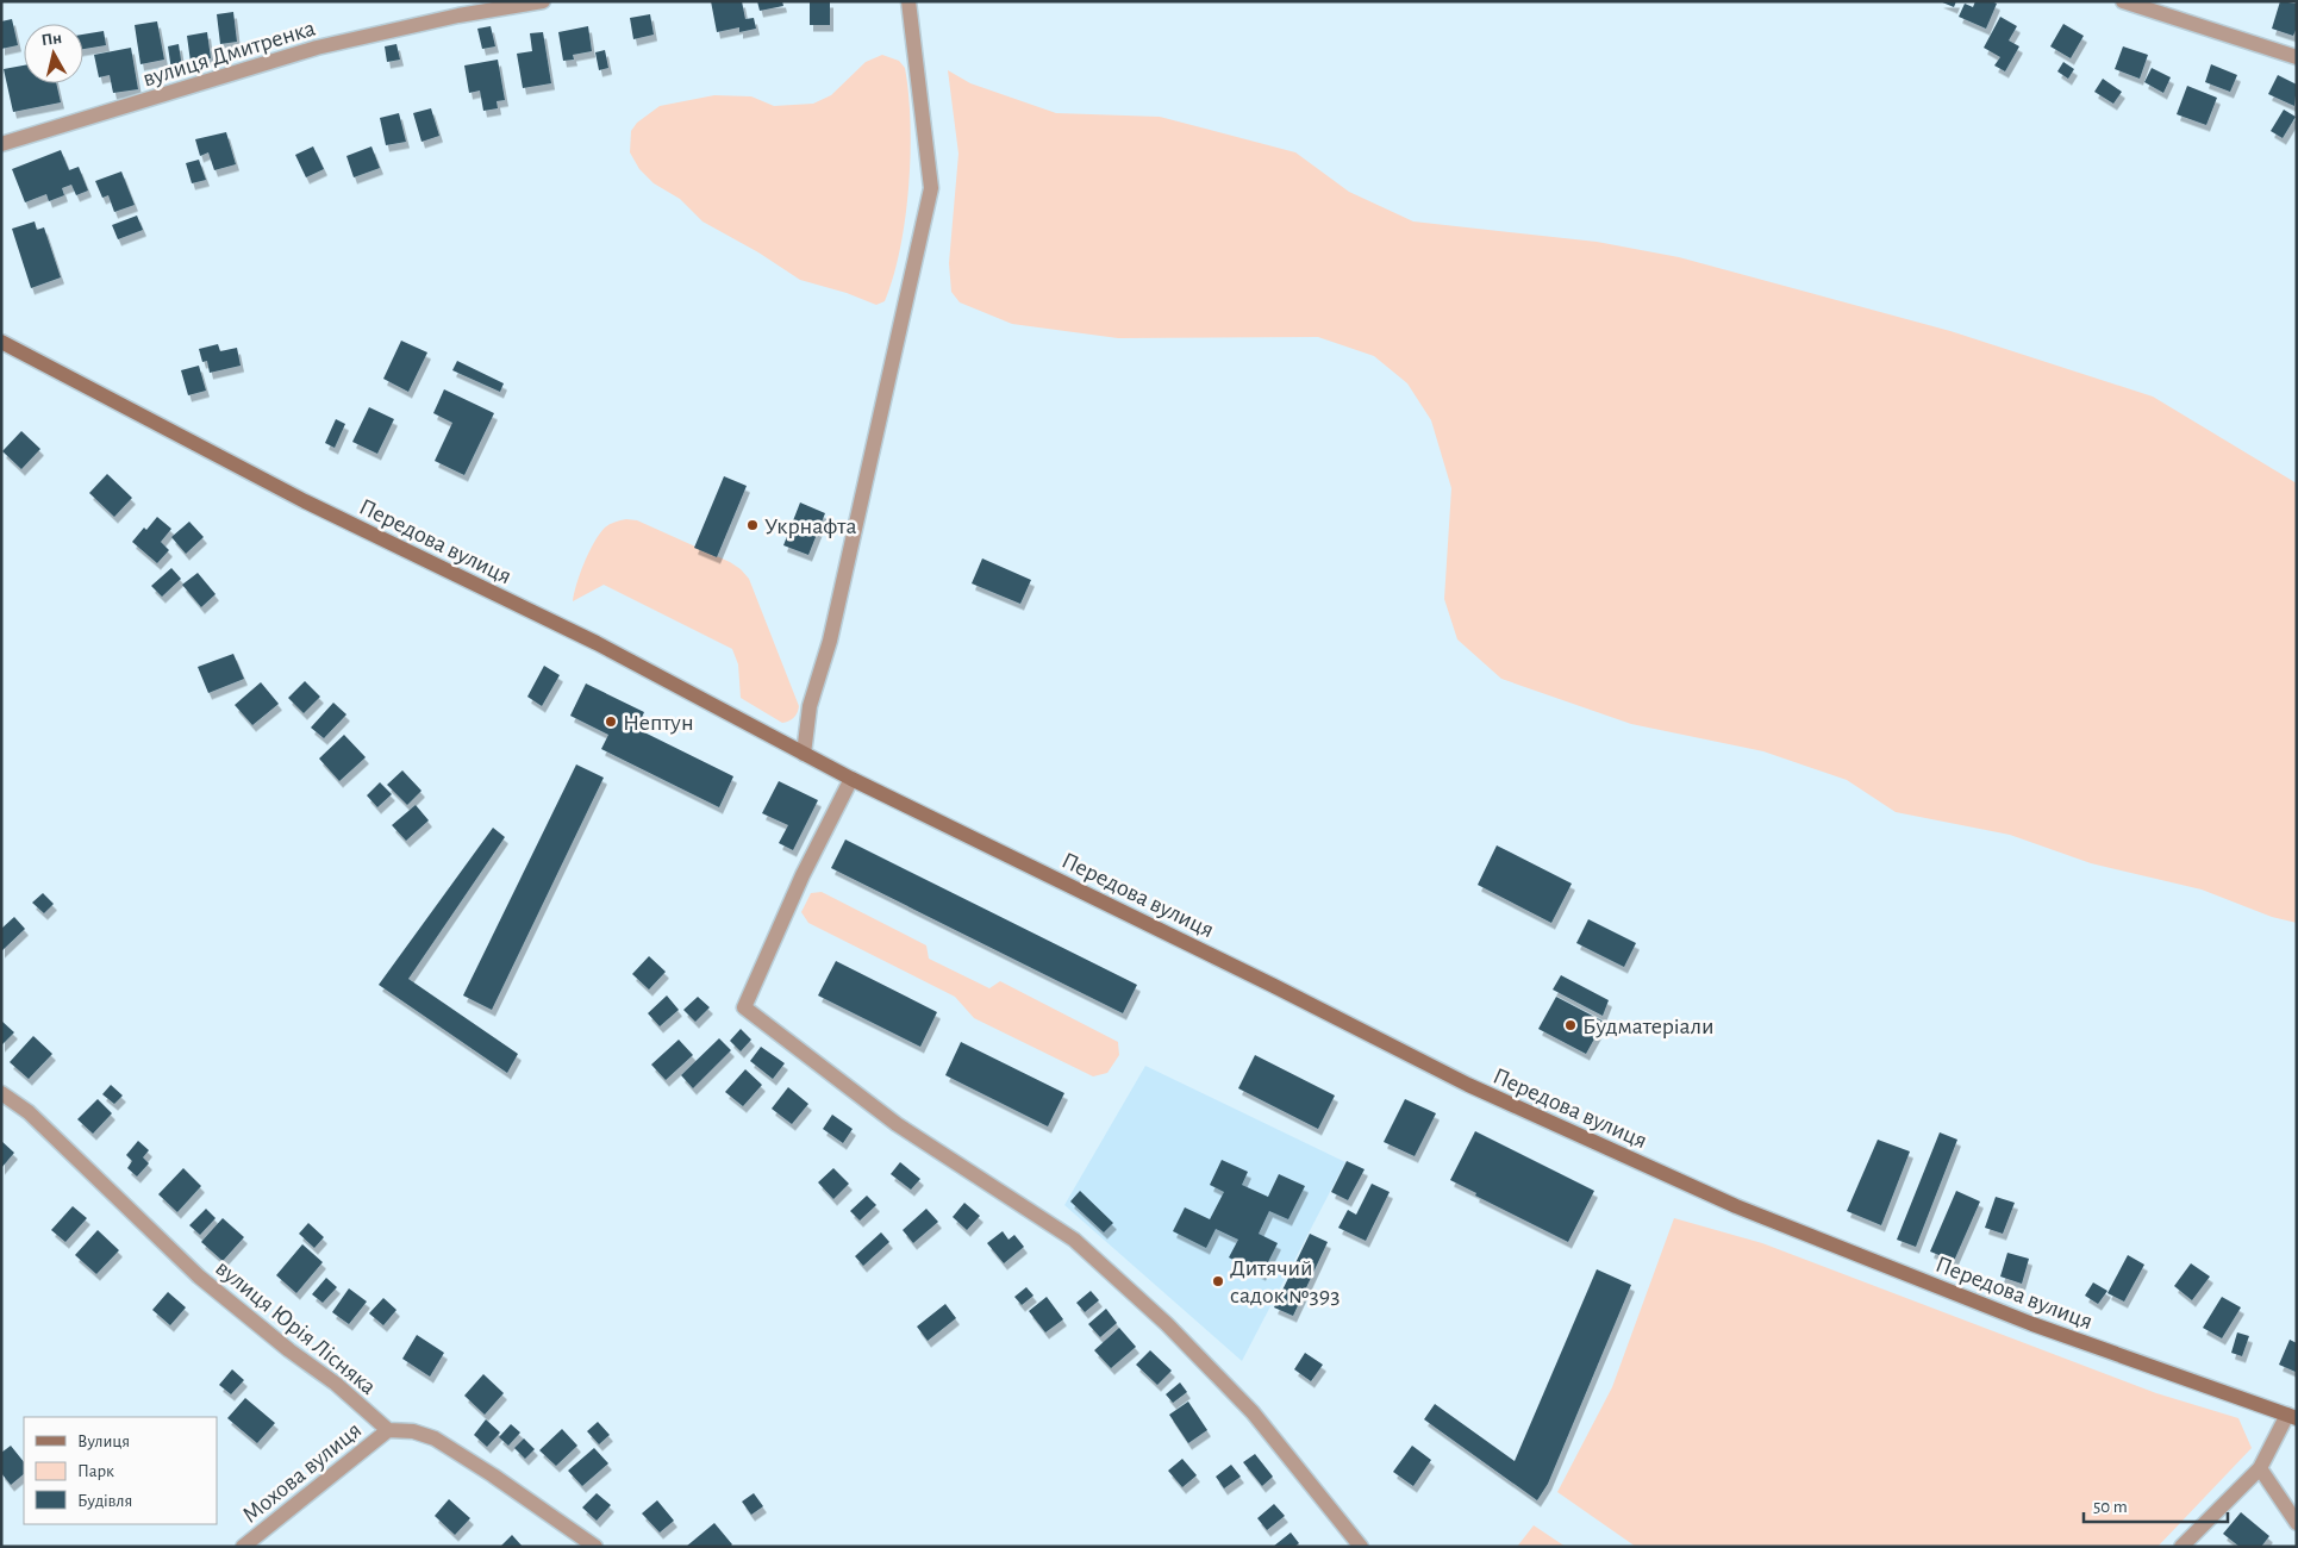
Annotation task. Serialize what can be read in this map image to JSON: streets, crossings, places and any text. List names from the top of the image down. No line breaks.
{"streets":{"street":["вулиця Дмитренка","Передова вулиця","вулиця Юрія Лісняка","Мохова вулиця"]},"crossings":[["вулиця Юрія Лісняка","Мохова вулиця"]],"places":["Укрнафта","Нептун","Будматеріали","Дитячий садок №393"],"legend":["Вулиця","Парк","Будівля"],"scale_bar":"50 m","north":"top"}
